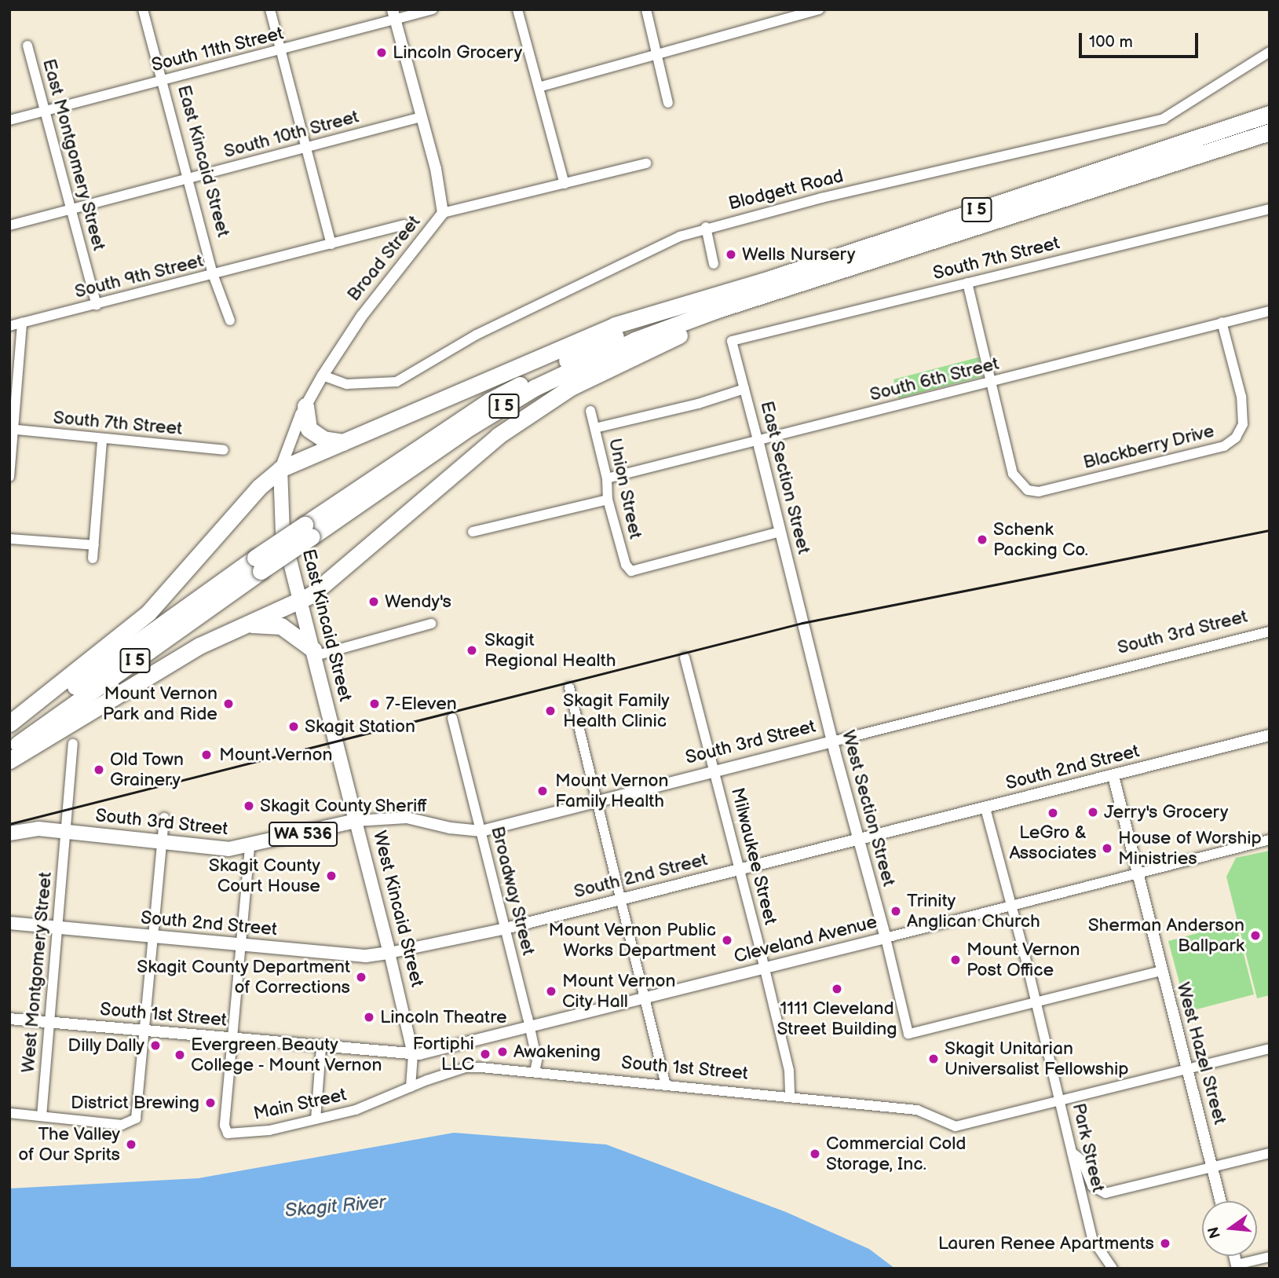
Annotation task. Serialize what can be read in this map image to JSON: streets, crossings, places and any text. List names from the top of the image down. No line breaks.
{"streets":{"highway":["I 5"],"main road":["East Kincaid Street","Broad Street","South 3rd Street","South 2nd Street","WA 536","West Kincaid Street"],"street":["South 11th Street","South 10th Street","East Montgomery Street","Blodgett Road","South 7th Street","South 9th Street","South 6th Street","Blackberry Drive","East Section Street","Union Street","West Section Street","Milwaukee Street","Broadway Street","Cleveland Avenue","West Montgomery Street","South 1st Street","West Hazel Street","Main Street","Park Street"]},"crossings":[["South 11th Street","East Montgomery Street"],["South 11th Street","East Kincaid Street"],["South 11th Street","Broad Street"],["South 10th Street","East Montgomery Street"],["South 10th Street","East Kincaid Street"],["South 10th Street","Broad Street"],["East Montgomery Street","South 9th Street"],["East Kincaid Street","Broad Street"],["East Kincaid Street","South 9th Street"],["East Kincaid Street","West Kincaid Street"],["Blodgett Road","Broad Street"],["South 7th Street","East Section Street"],["South 6th Street","Blackberry Drive"],["South 6th Street","East Section Street"],["South 6th Street","Union Street"],["East Section Street","Union Street"],["East Section Street","West Section Street"],["South 3rd Street","West Section Street"],["South 3rd Street","Milwaukee Street"],["South 3rd Street","Broadway Street"],["South 3rd Street","West Kincaid Street"],["South 3rd Street","West Montgomery Street"],["South 2nd Street","West Section Street"],["South 2nd Street","Milwaukee Street"],["South 2nd Street","Broadway Street"],["South 2nd Street","West Kincaid Street"],["South 2nd Street","West Montgomery Street"],["South 2nd Street","West Hazel Street"],["South 2nd Street","Park Street"],["West Section Street","Cleveland Avenue"],["West Section Street","Park Street"],["Milwaukee Street","Cleveland Avenue"],["Milwaukee Street","South 1st Street"],["Broadway Street","Cleveland Avenue"],["Broadway Street","South 1st Street"],["West Kincaid Street","Cleveland Avenue"],["West Kincaid Street","South 1st Street"],["West Kincaid Street","Main Street"],["Cleveland Avenue","South 1st Street"],["Cleveland Avenue","West Hazel Street"],["Cleveland Avenue","Park Street"],["West Montgomery Street","South 1st Street"],["South 1st Street","Main Street"],["South 1st Street","Park Street"]],"water":["Skagit River"],"places":["Lincoln Grocery","Wells Nursery","Schenk Packing Co.","Wendy's","Skagit Regional Health","Mount Vernon Park and Ride","7-Eleven","Skagit Family Health Clinic","Skagit Station","Mount Vernon","Old Town Grainery","Mount Vernon Family Health","Skagit County Sheriff","Jerry's Grocery","LeGro & Associates","House of Worship Ministries","Skagit County Court House","Trinity Anglican Church","Sherman Anderson Ballpark","Mount Vernon Public Works Department","Mount Vernon Post Office","Skagit County Department of Corrections","1111 Cleveland Street Building","Mount Vernon City Hall","Lincoln Theatre","Dilly Dally","Awakening","Fortiphi LLC","Evergreen Beauty College - Mount Vernon","Skagit Unitarian Universalist Fellowship","District Brewing","The Valley of Our Sprits","Commercial Cold Storage, Inc.","Lauren Renee Apartments"],"scale_bar":"100 m","north":"left"}
